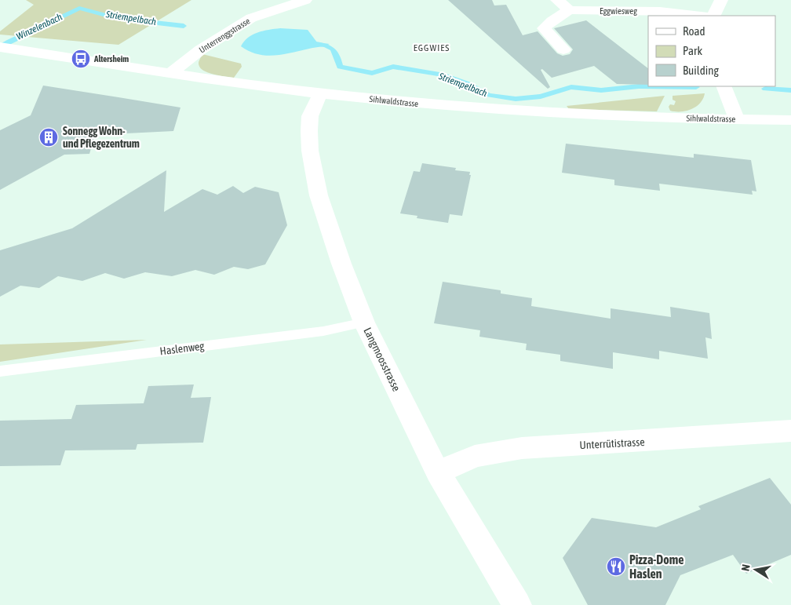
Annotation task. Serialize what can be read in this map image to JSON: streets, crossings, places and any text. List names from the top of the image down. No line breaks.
{"streets":{"street":["Eggwiesweg","Unterrenggstrasse","Sihlwaldstrasse","Langmoosstrasse","Unterrütistrasse"],"lane":["Haslenweg"]},"crossings":[["Unterrenggstrasse","Sihlwaldstrasse"],["Sihlwaldstrasse","Langmoosstrasse"],["Haslenweg","Langmoosstrasse"],["Langmoosstrasse","Unterrütistrasse"]],"districts":["EGGWIES"],"water":["Striempelbach","Winzelenbach"],"places":{"bus stop":["Altersheim"],"building":["Sonnegg Wohn- und Pflegezentrum"],"restaurant":["Pizza-Dome Haslen"]},"legend":["Road","Park","Building"],"north":"left"}
